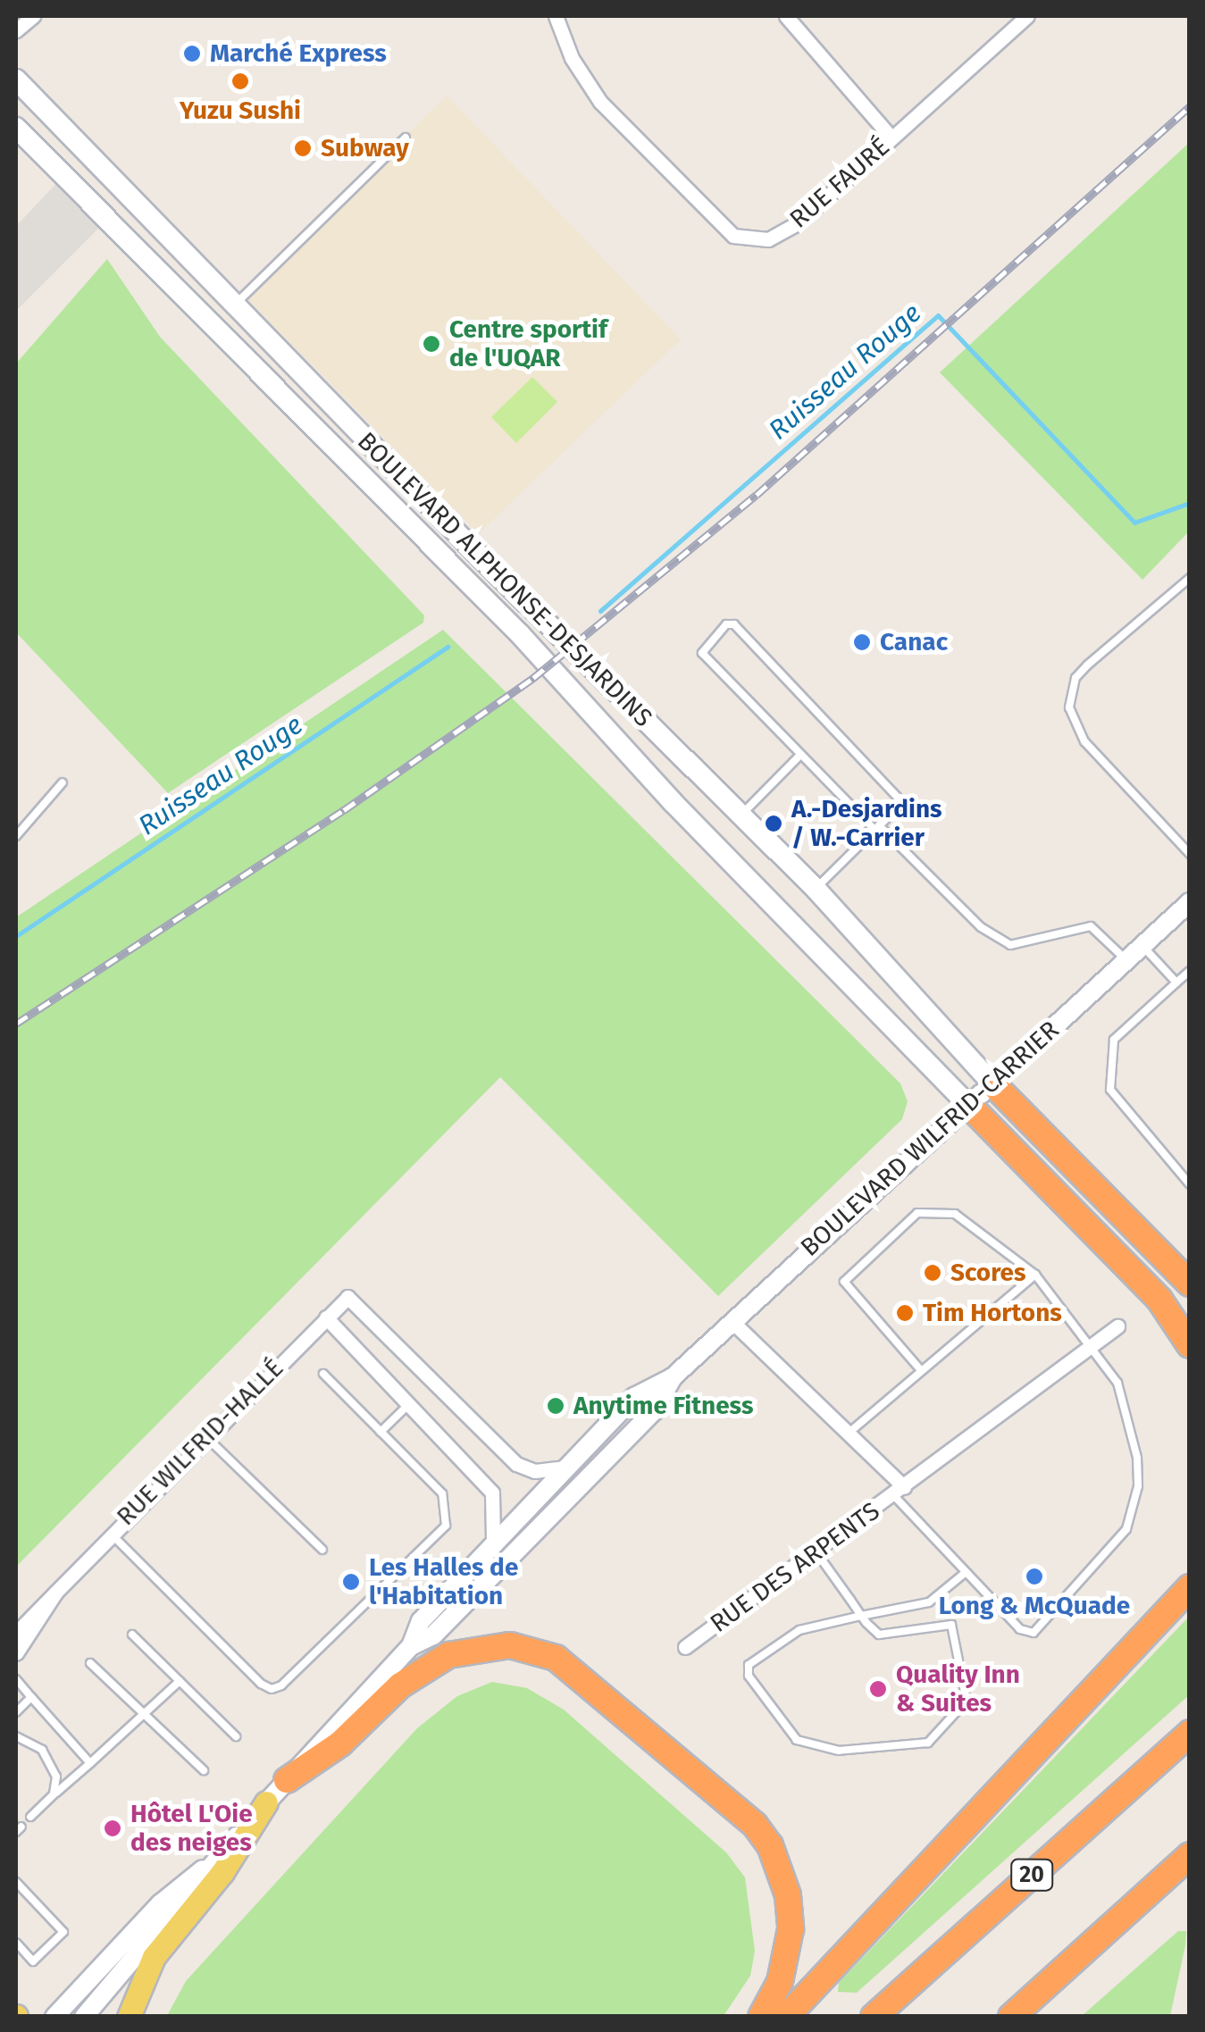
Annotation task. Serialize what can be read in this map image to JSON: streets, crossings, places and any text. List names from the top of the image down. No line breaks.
{"streets":{"highway":["20"],"main road":["BOULEVARD ALPHONSE-DESJARDINS"],"street":["RUE FAURÉ","BOULEVARD WILFRID-CARRIER","RUE WILFRID-HALLÉ","RUE DES ARPENTS"]},"crossings":[["BOULEVARD ALPHONSE-DESJARDINS","BOULEVARD WILFRID-CARRIER"],["BOULEVARD WILFRID-CARRIER","RUE WILFRID-HALLÉ"],["BOULEVARD WILFRID-CARRIER","RUE DES ARPENTS"]],"water":["Ruisseau Rouge"],"places":["Marché Express","Yuzu Sushi","Subway","Centre sportif de l'UQAR","Canac","A.-Desjardins / W.-Carrier","Scores","Tim Hortons","Anytime Fitness","Long & McQuade","Les Halles de l'Habitation","Quality Inn & Suites","Hôtel L'Oie des neiges"]}
